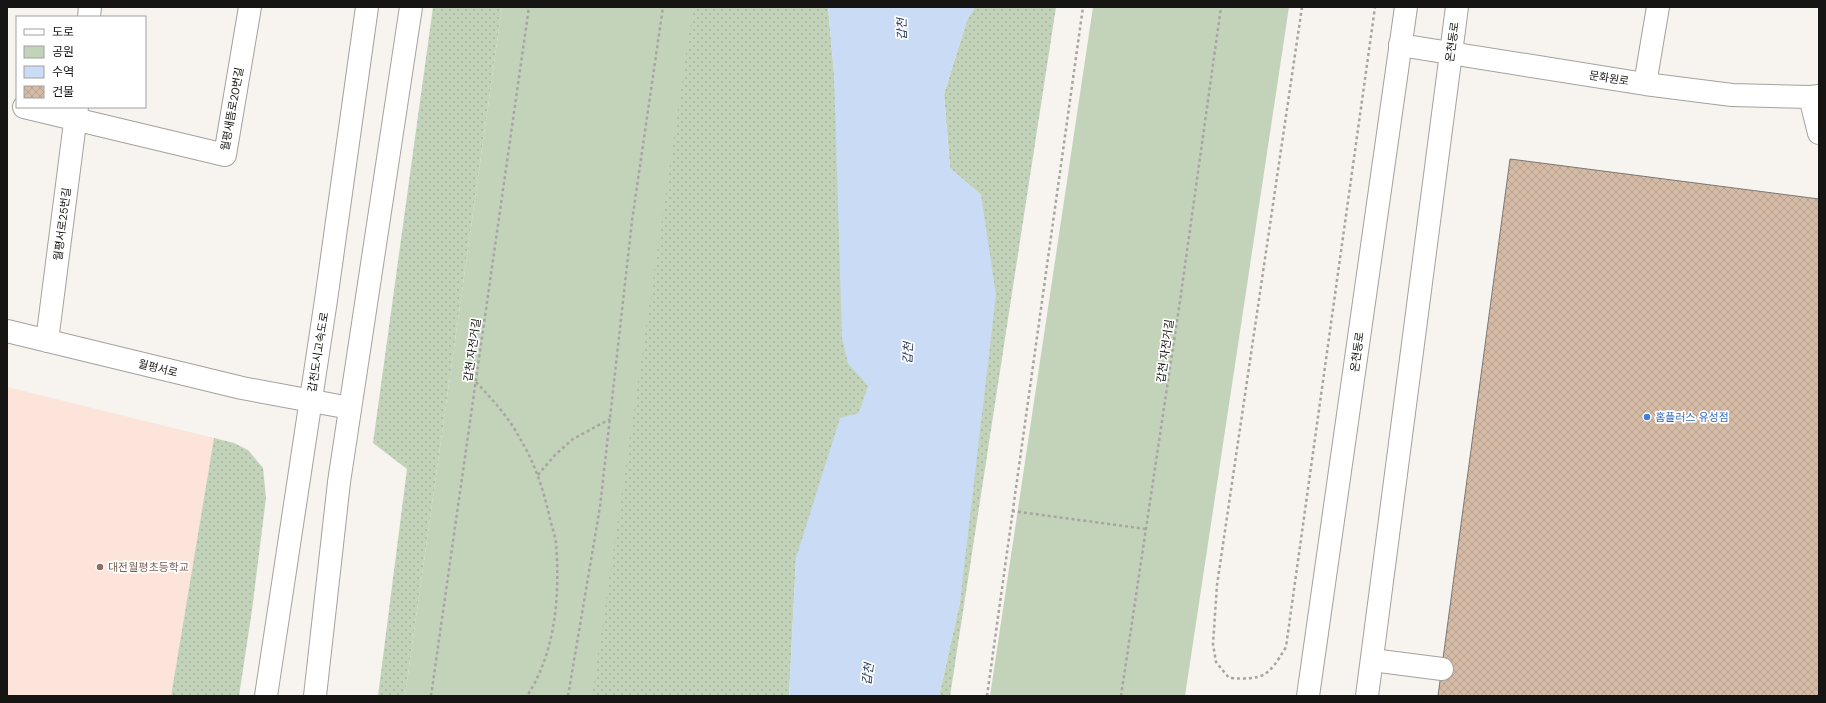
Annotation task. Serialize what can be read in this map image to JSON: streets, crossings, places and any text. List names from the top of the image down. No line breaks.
{"streets":{"main road":["온천동로","문화원로","월평새뜸로20번길","월평서로25번길","갑천도시고속도로","월평서로"],"path":["갑천 자전거길"]},"crossings":[["온천동로","문화원로"],["월평새뜸로20번길","월평서로25번길"],["월평서로25번길","월평서로"],["갑천도시고속도로","월평서로"]],"water":["갑천"],"places":["홈플러스 유성점","대전월평초등학교"],"legend":["도로","공원","수역","건물"]}
